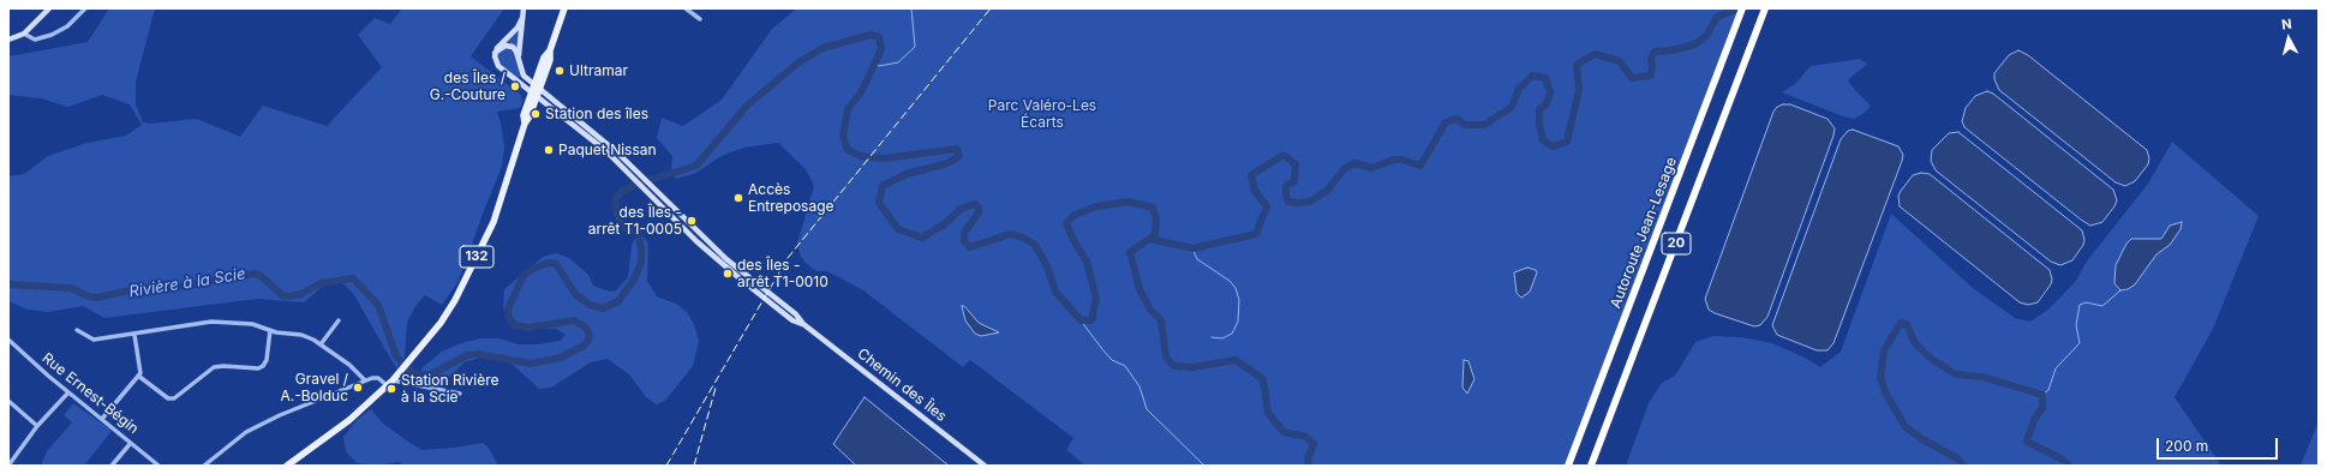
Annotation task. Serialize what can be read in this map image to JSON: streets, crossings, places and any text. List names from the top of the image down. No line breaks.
{"streets":{"highway":["Autoroute Jean-Lesage","20"],"main road":["132","Chemin des Îles"],"street":["Rue Ernest-Bégin"]},"crossings":[["132","Chemin des Îles"]],"water":["Rivière à la Scie"],"parks":["Parc Valéro-Les Écarts"],"places":["Ultramar","des Îles / G.-Couture","Station des îles","Paquet Nissan","Accès Entreposage","des Îles - arrêt T1-0005","des Îles - arrêt T1-0010","Gravel / A.-Bolduc","Station Rivière à la Scie"],"scale_bar":"200 m","north":"top"}
